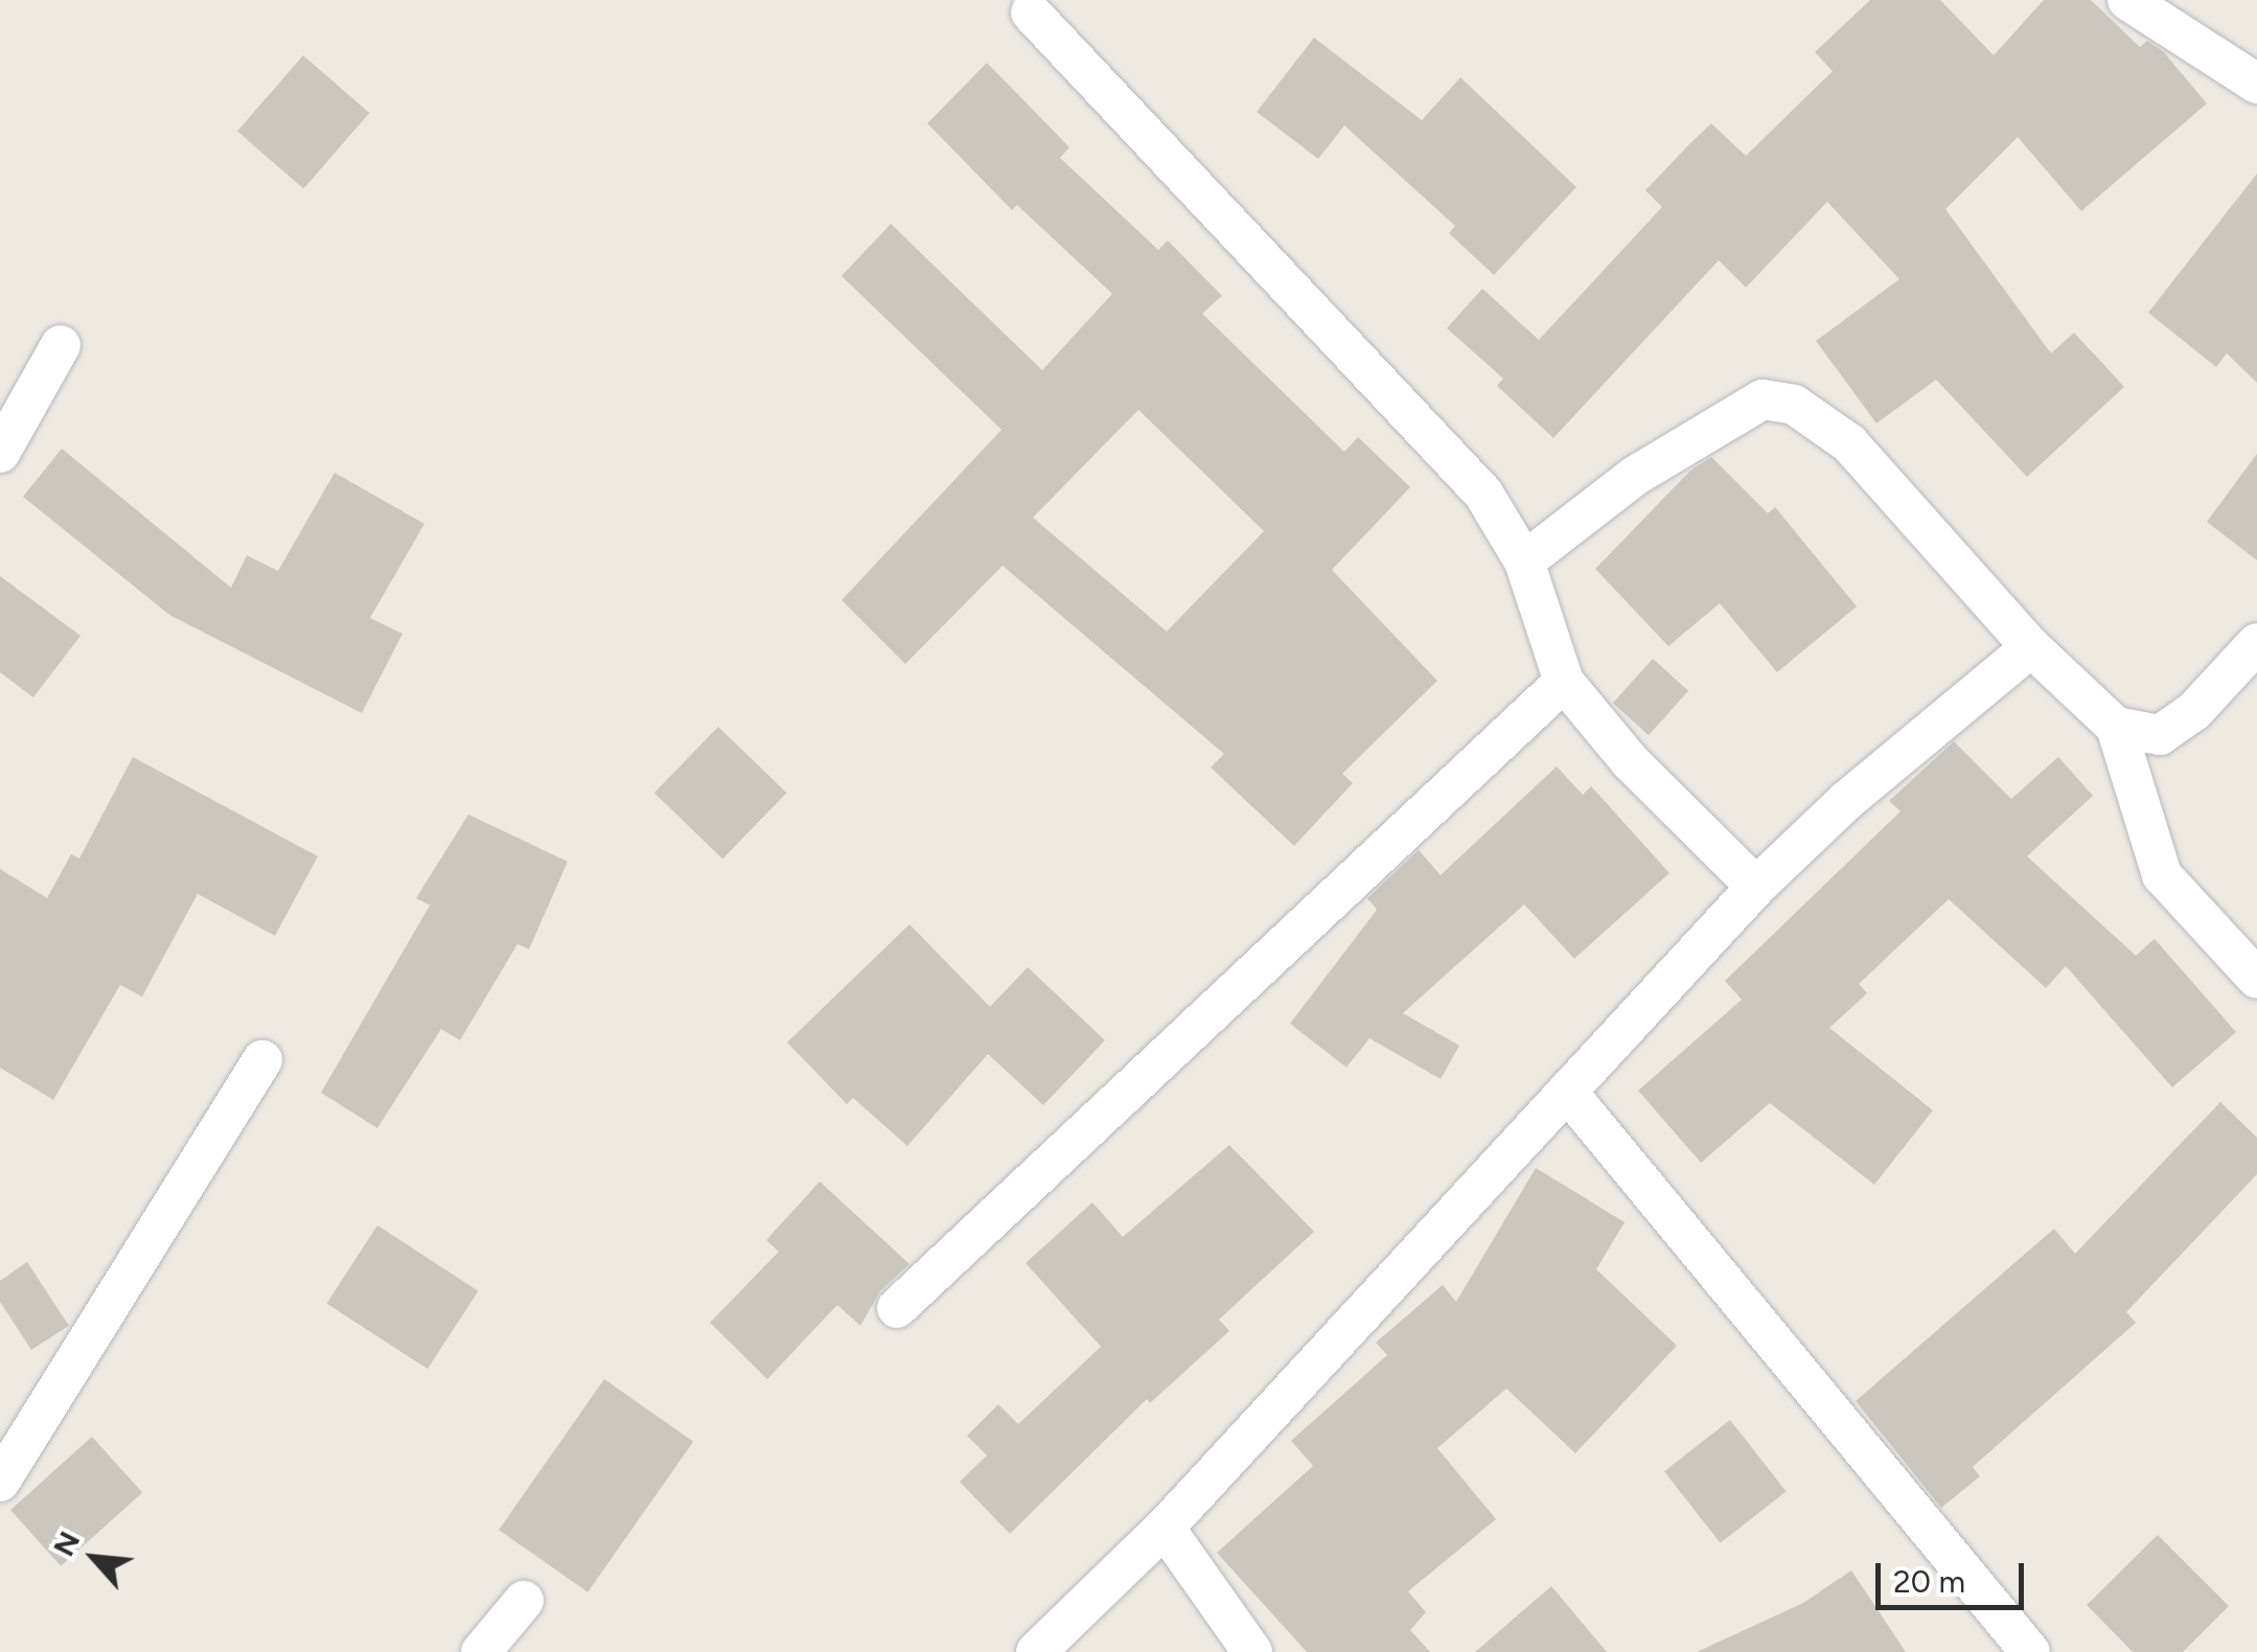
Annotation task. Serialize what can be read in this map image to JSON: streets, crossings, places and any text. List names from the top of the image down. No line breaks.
{"scale_bar":"20 m","north":"top left"}
